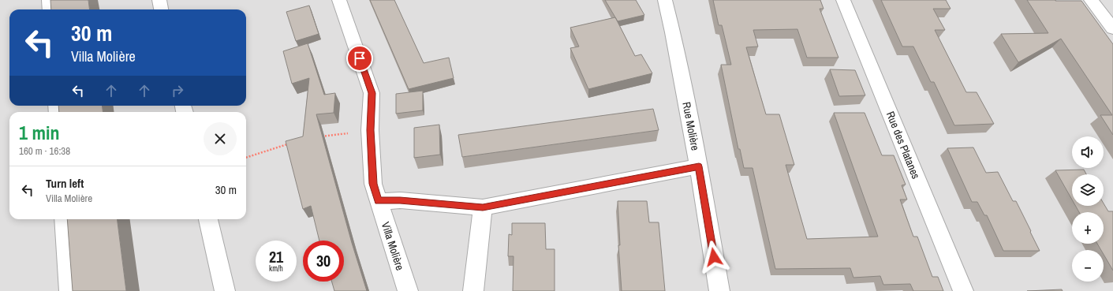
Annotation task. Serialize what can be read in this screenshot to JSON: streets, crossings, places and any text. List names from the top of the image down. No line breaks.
{"streets":{"street":["Rue Molière","Rue des Platanes","Villa Molière"]},"page":{"turn":["30 m","Villa Molière"],"heading":["1 min","160 m · 16:38"],"map_buttons":["+","−"],"list":[{"name":"Turn left","note":"Villa Molière","value":"30 m"}],"speed":"21 km/h","limit":"30"}}
